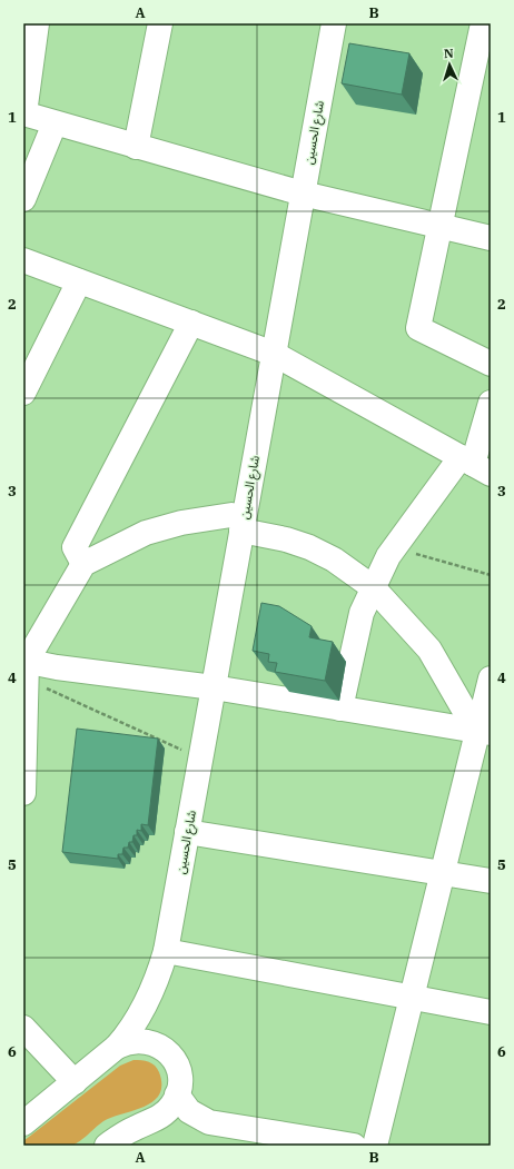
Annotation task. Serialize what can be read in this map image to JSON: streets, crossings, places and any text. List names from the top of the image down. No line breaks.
{"streets":{"street":["شارع الحسين"]},"north":"top","grid":{"columns":["A","B"],"rows":["1","2","3","4","5","6"]}}
